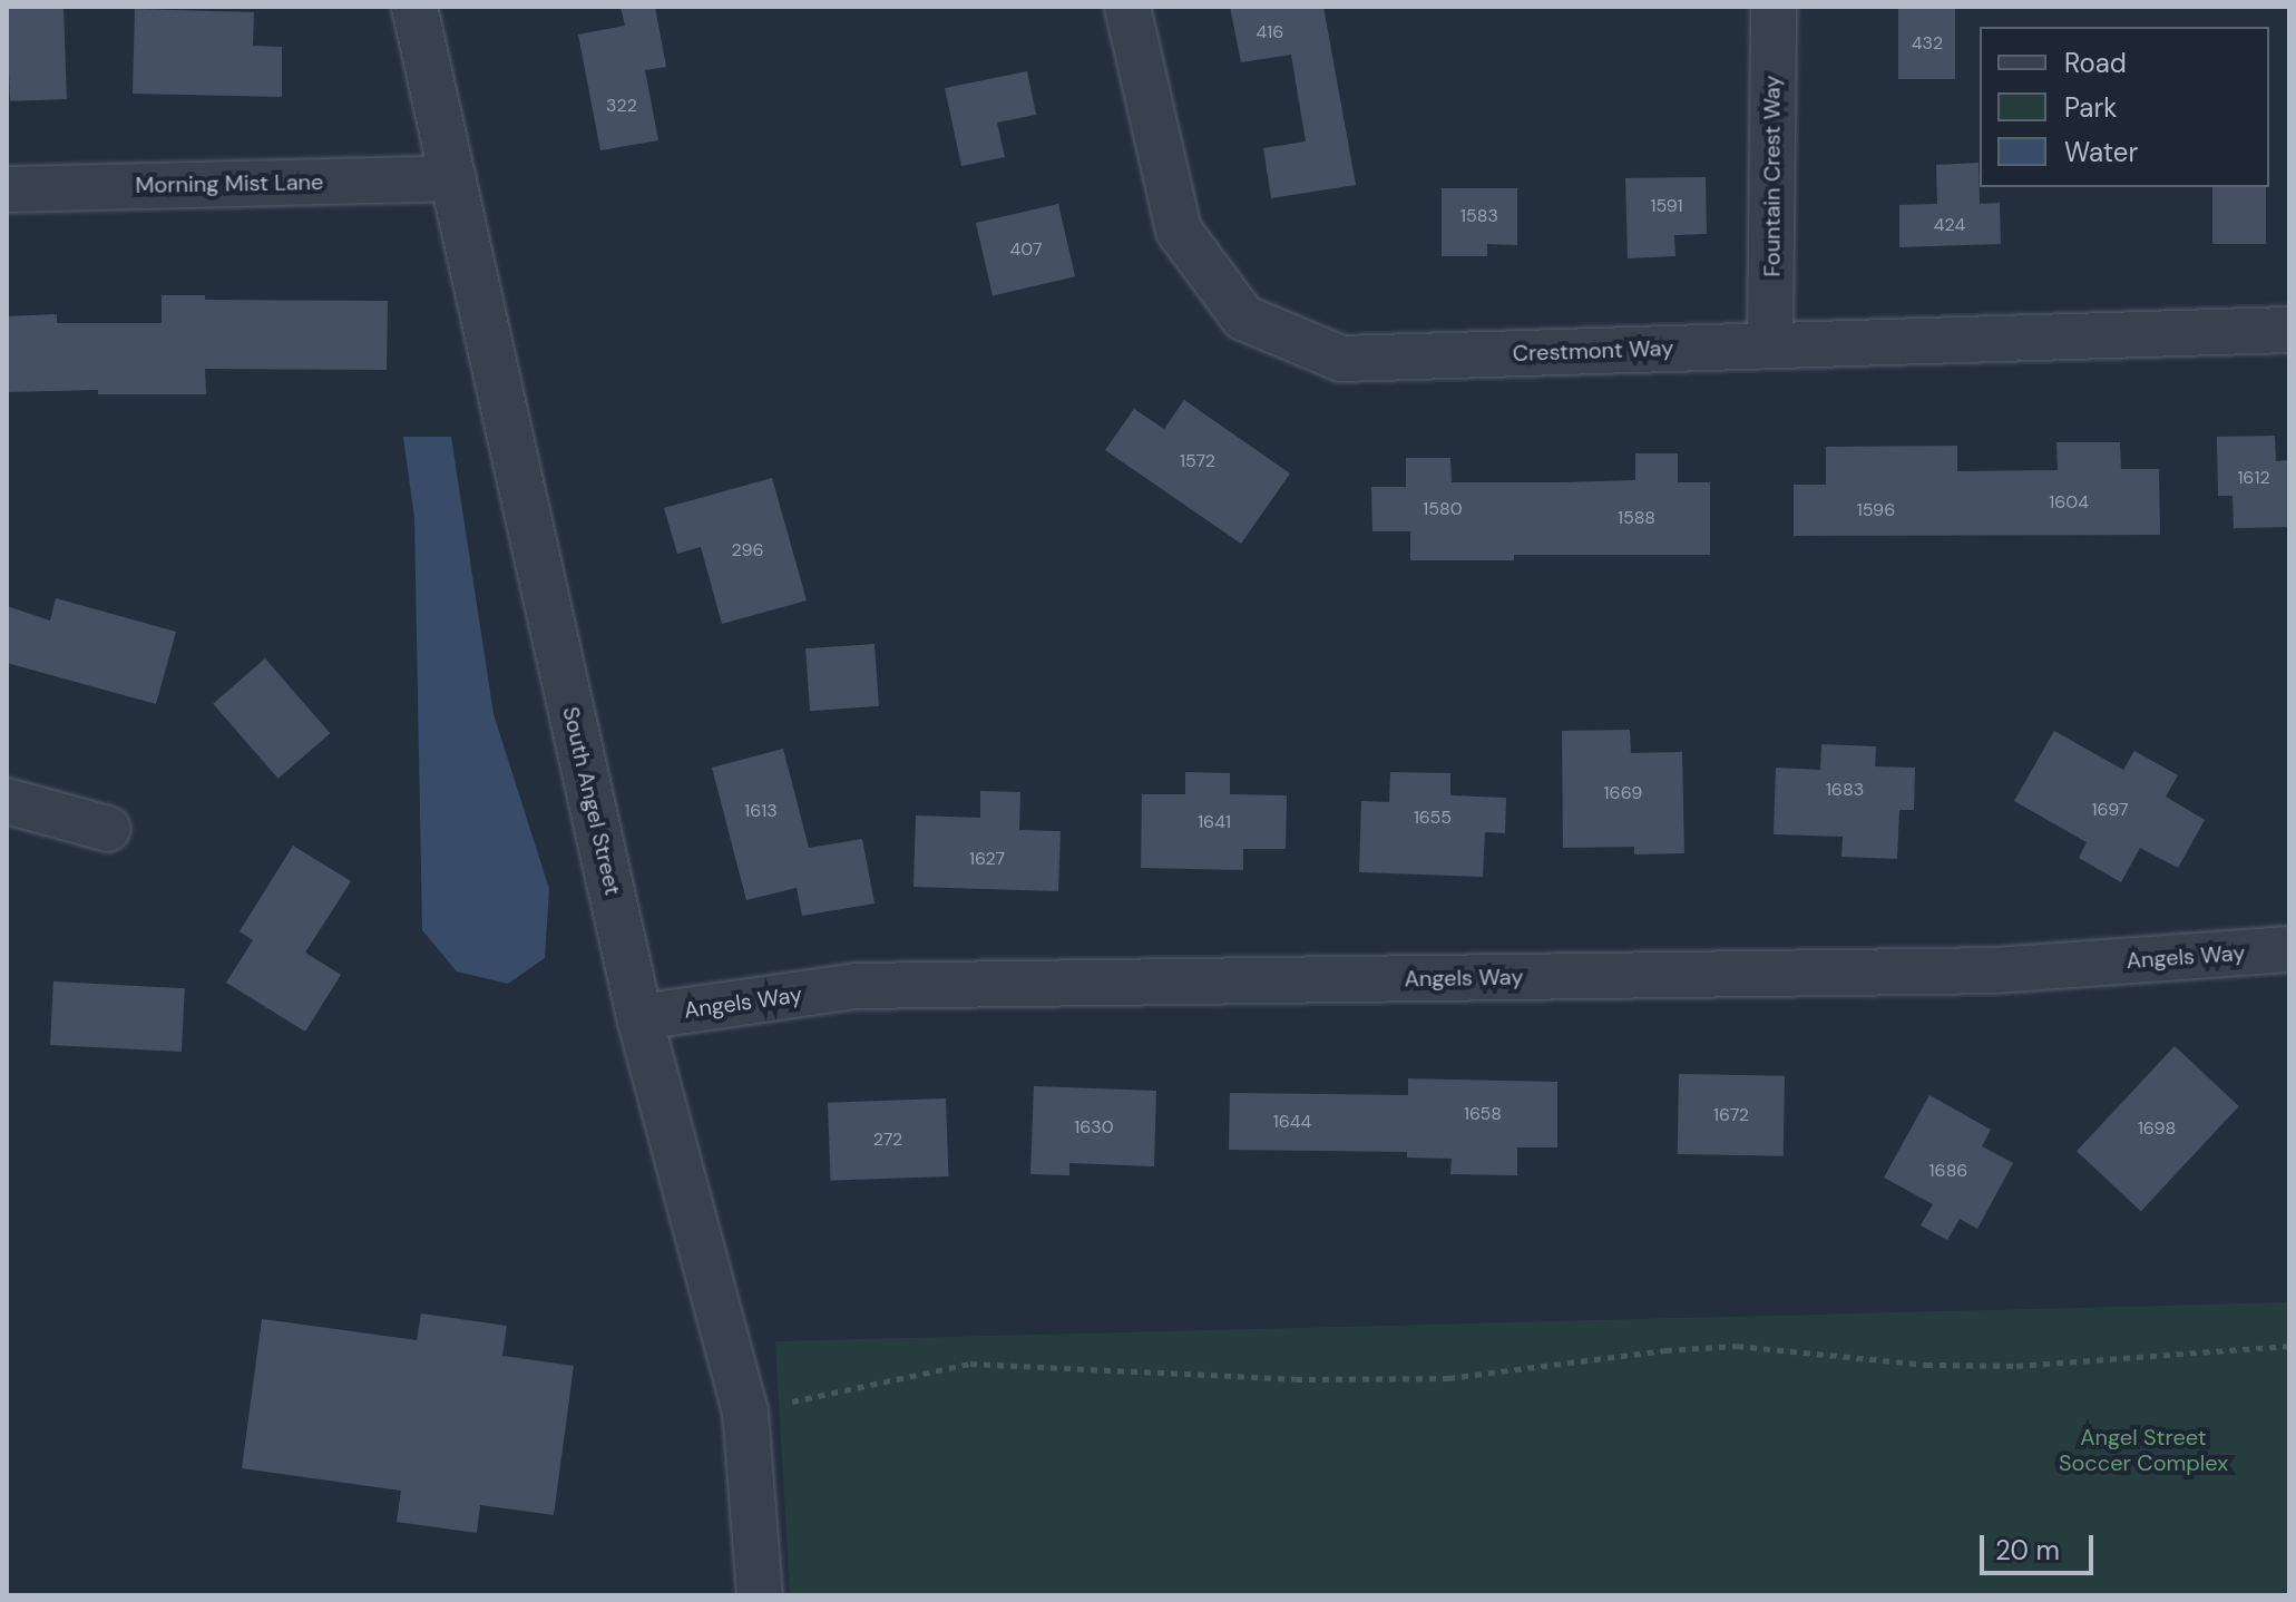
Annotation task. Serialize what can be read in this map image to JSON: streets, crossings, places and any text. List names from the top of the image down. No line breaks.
{"streets":{"street":["Fountain Crest Way","Morning Mist Lane","Crestmont Way","South Angel Street","Angels Way"]},"crossings":[["Fountain Crest Way","Crestmont Way"],["Morning Mist Lane","South Angel Street"],["South Angel Street","Angels Way"]],"parks":["Angel Street Soccer Complex"],"house_numbers":["416","432","322","1591","1583","424","407","1572","1612","1604","1580","1596","1588","296","1683","1669","1697","1613","1655","1641","1627","1658","1672","1644","1630","1698","272","1686"],"legend":["Road","Park","Water"],"scale_bar":"20 m"}
